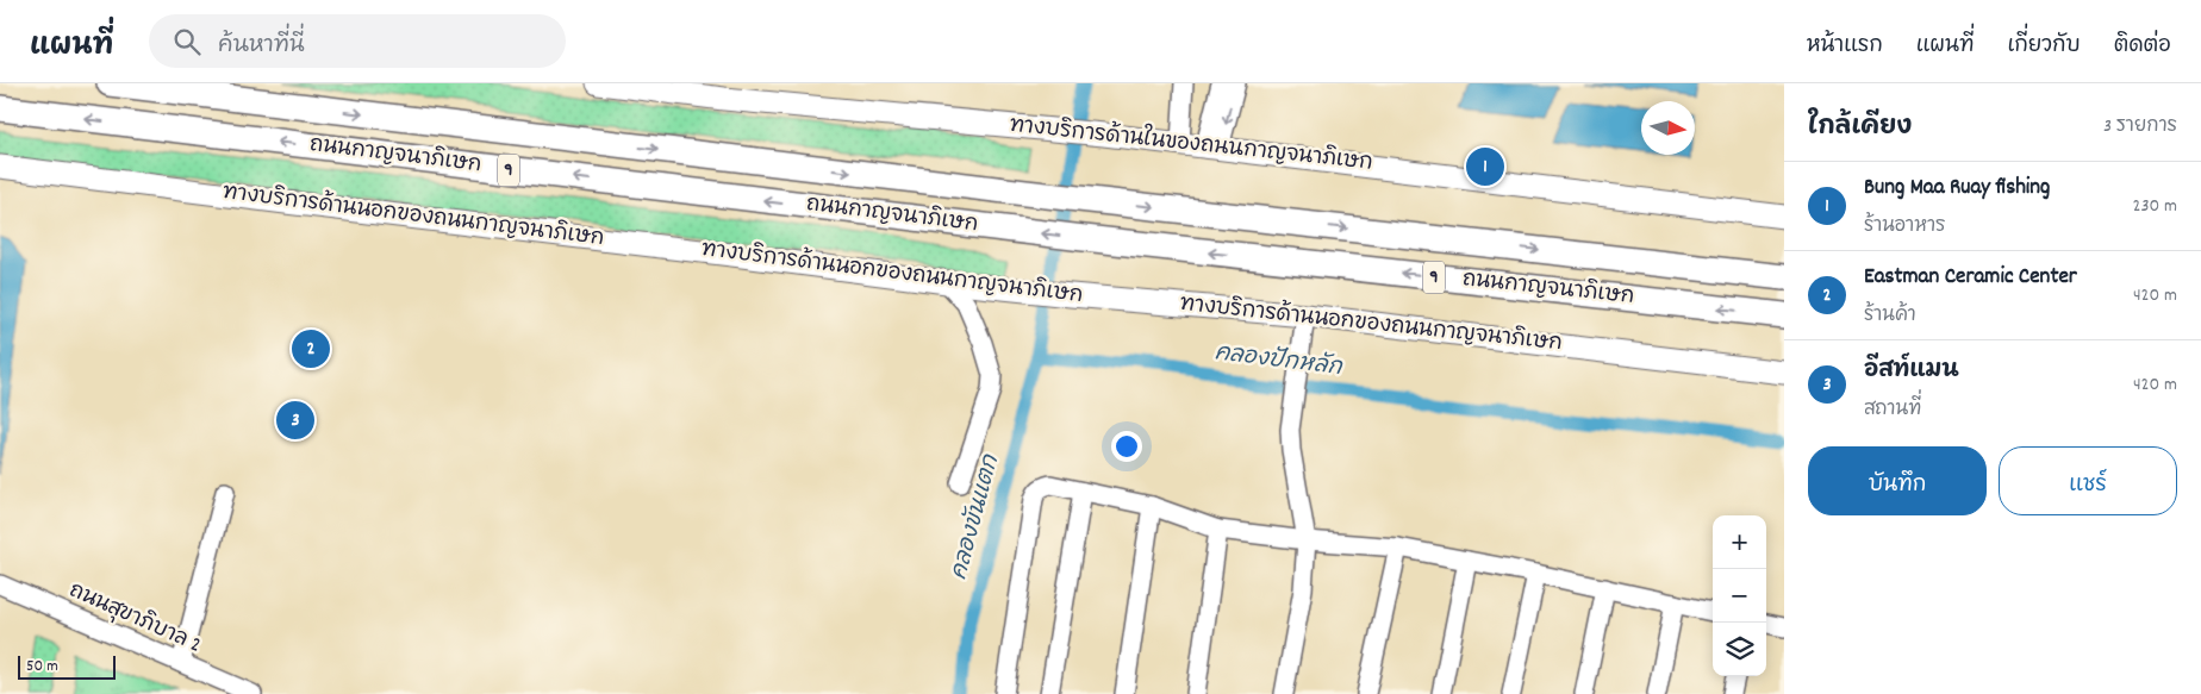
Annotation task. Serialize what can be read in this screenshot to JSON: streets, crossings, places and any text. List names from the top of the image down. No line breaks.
{"streets":{"highway":["ถนนกาญจนาภิเษก","9"],"main road":["ทางบริการด้านในของถนนกาญจนาภิเษก","ทางบริการด้านนอกของถนนกาญจนาภิเษก"],"street":["ถนนสุขาภิบาล 2"]},"water":["คลองปักหลัก","คลองขันแตก"],"scale_bar":"50 m","north":"right","page":{"header":"แผนที่","search":"ค้นหาที่นี่","nav":["หน้าแรก","แผนที่","เกี่ยวกับ","ติดต่อ"],"heading":["ใกล้เคียง","3 รายการ"],"pins":["1","2","3"],"list":[{"mark":"1","name":"Bung Maa Ruay fishing","note":"ร้านอาหาร","value":"230 m"},{"mark":"2","name":"Eastman Ceramic Center","note":"ร้านค้า","value":"420 m"},{"mark":"3","name":"อีสท์แมน","note":"สถานที่","value":"420 m"}],"buttons":["บันทึก","แชร์"],"map_buttons":["+","−"],"scale":"50 m"}}
